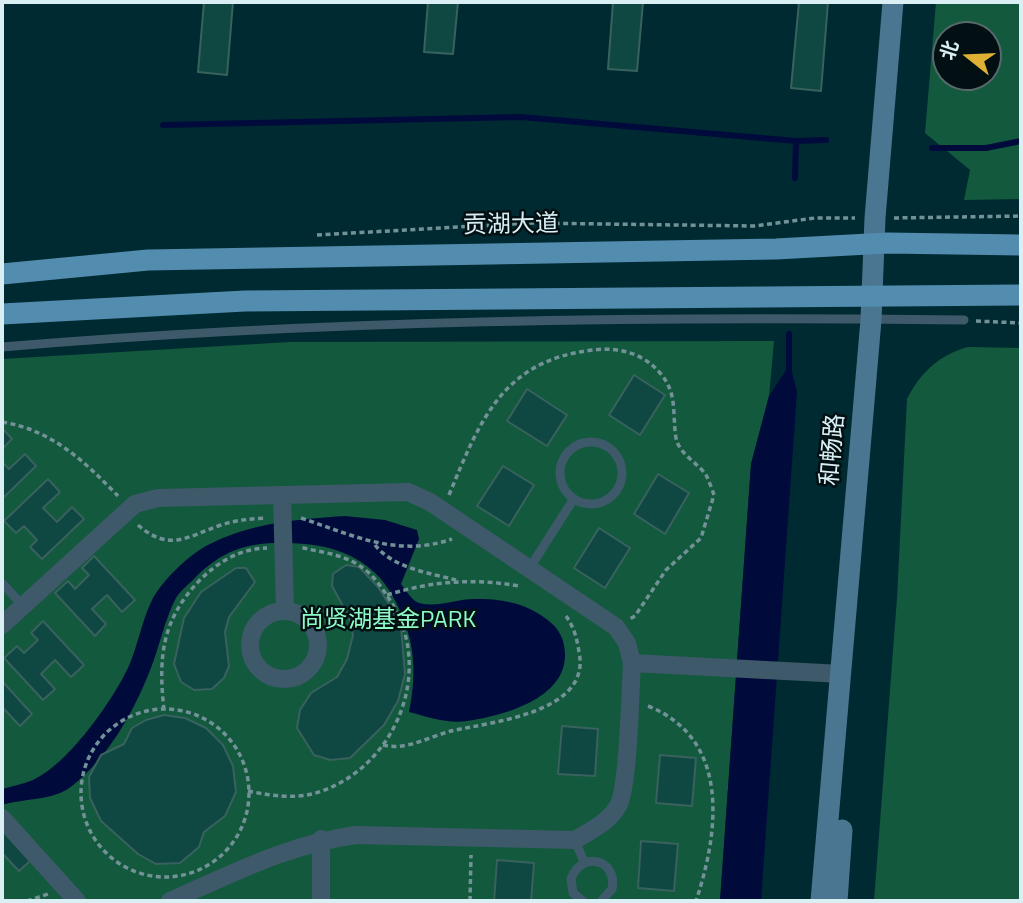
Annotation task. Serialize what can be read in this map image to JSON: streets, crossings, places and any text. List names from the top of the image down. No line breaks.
{"streets":{"main road":["贡湖大道"],"street":["和畅路"]},"crossings":[["贡湖大道","和畅路"]],"parks":["尚贤湖基金PARK"],"north":"left"}
